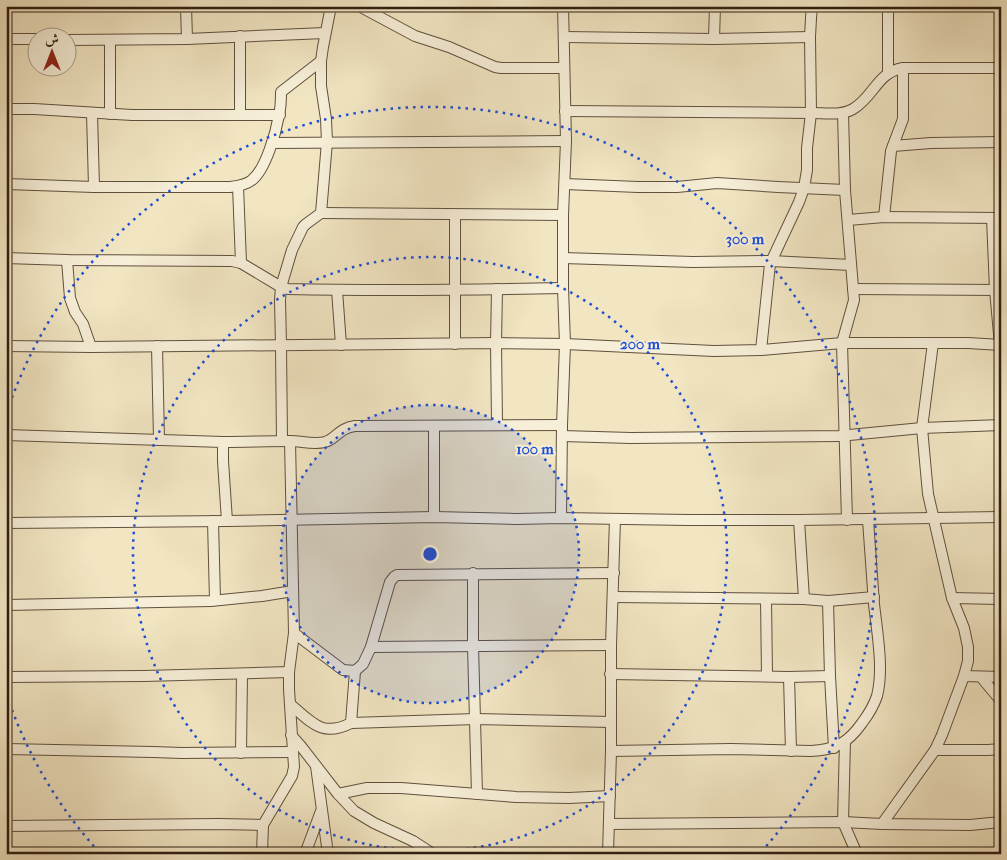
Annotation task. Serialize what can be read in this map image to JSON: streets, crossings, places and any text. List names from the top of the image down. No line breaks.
{"north":"top","rings":["300 m","200 m","100 m"]}
